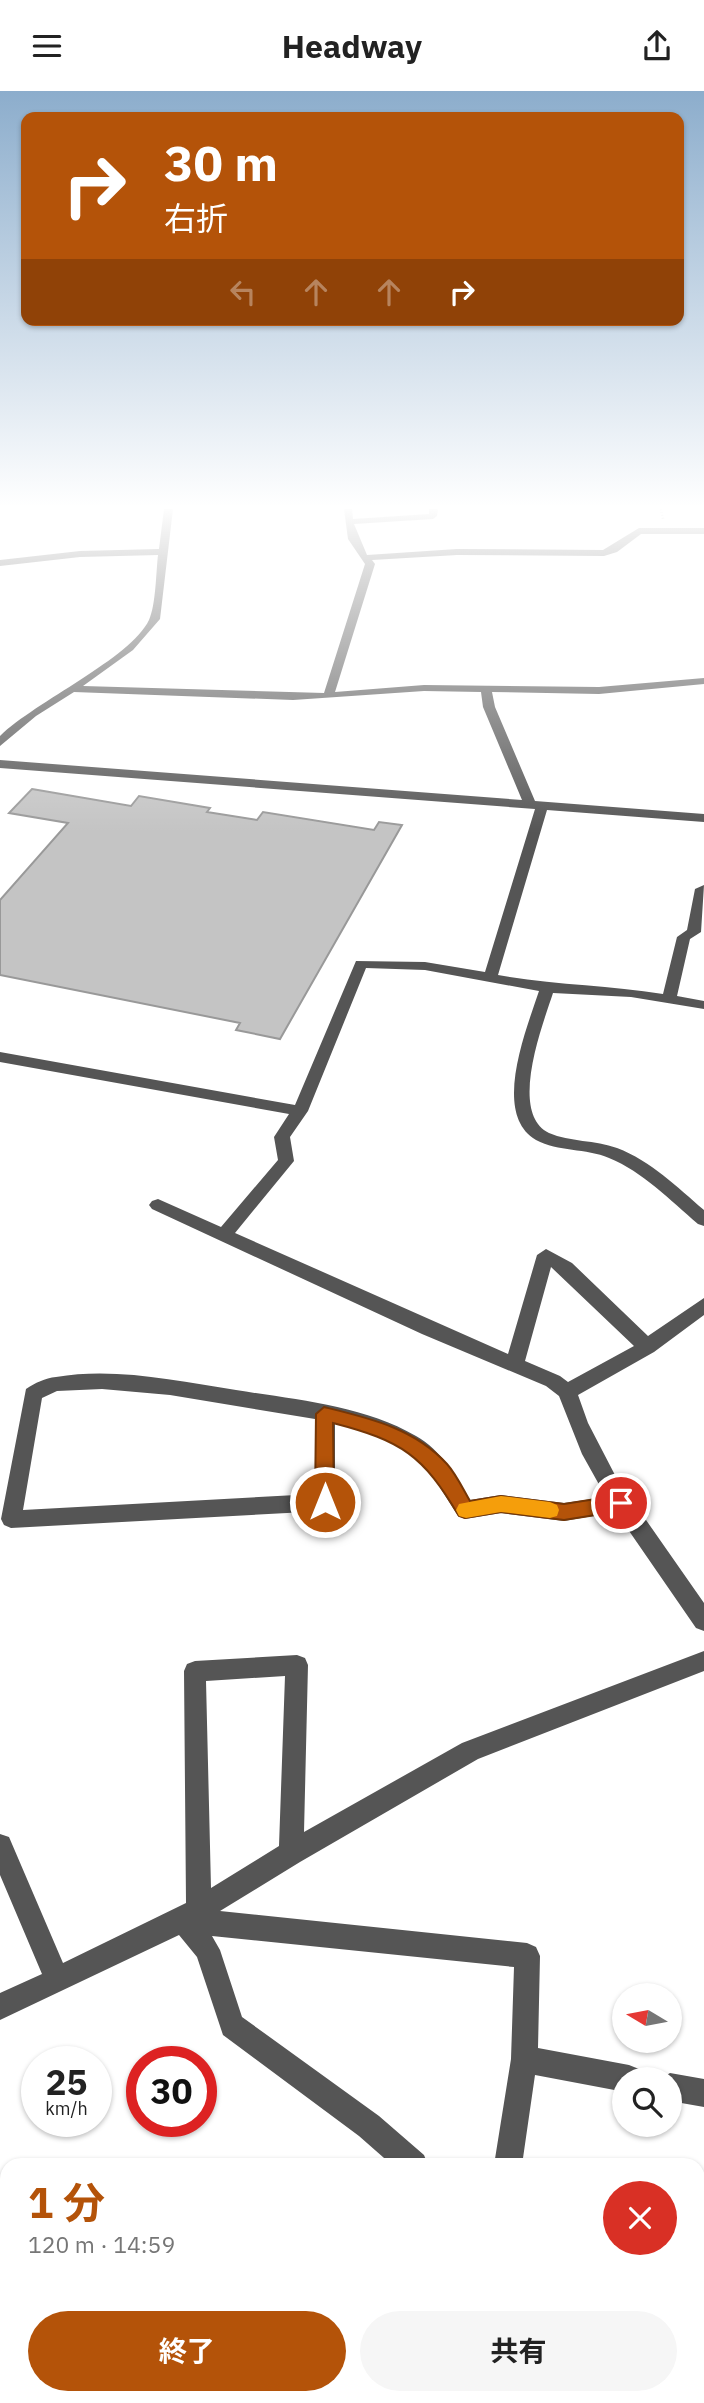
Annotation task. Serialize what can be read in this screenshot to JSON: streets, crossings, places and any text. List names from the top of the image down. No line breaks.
{"north":"left","page":{"header":"Headway","turn":["30 m","右折"],"speed":"25 km/h","limit":"30","heading":["1 分","120 m · 14:59"],"buttons":["終了","共有"]}}
